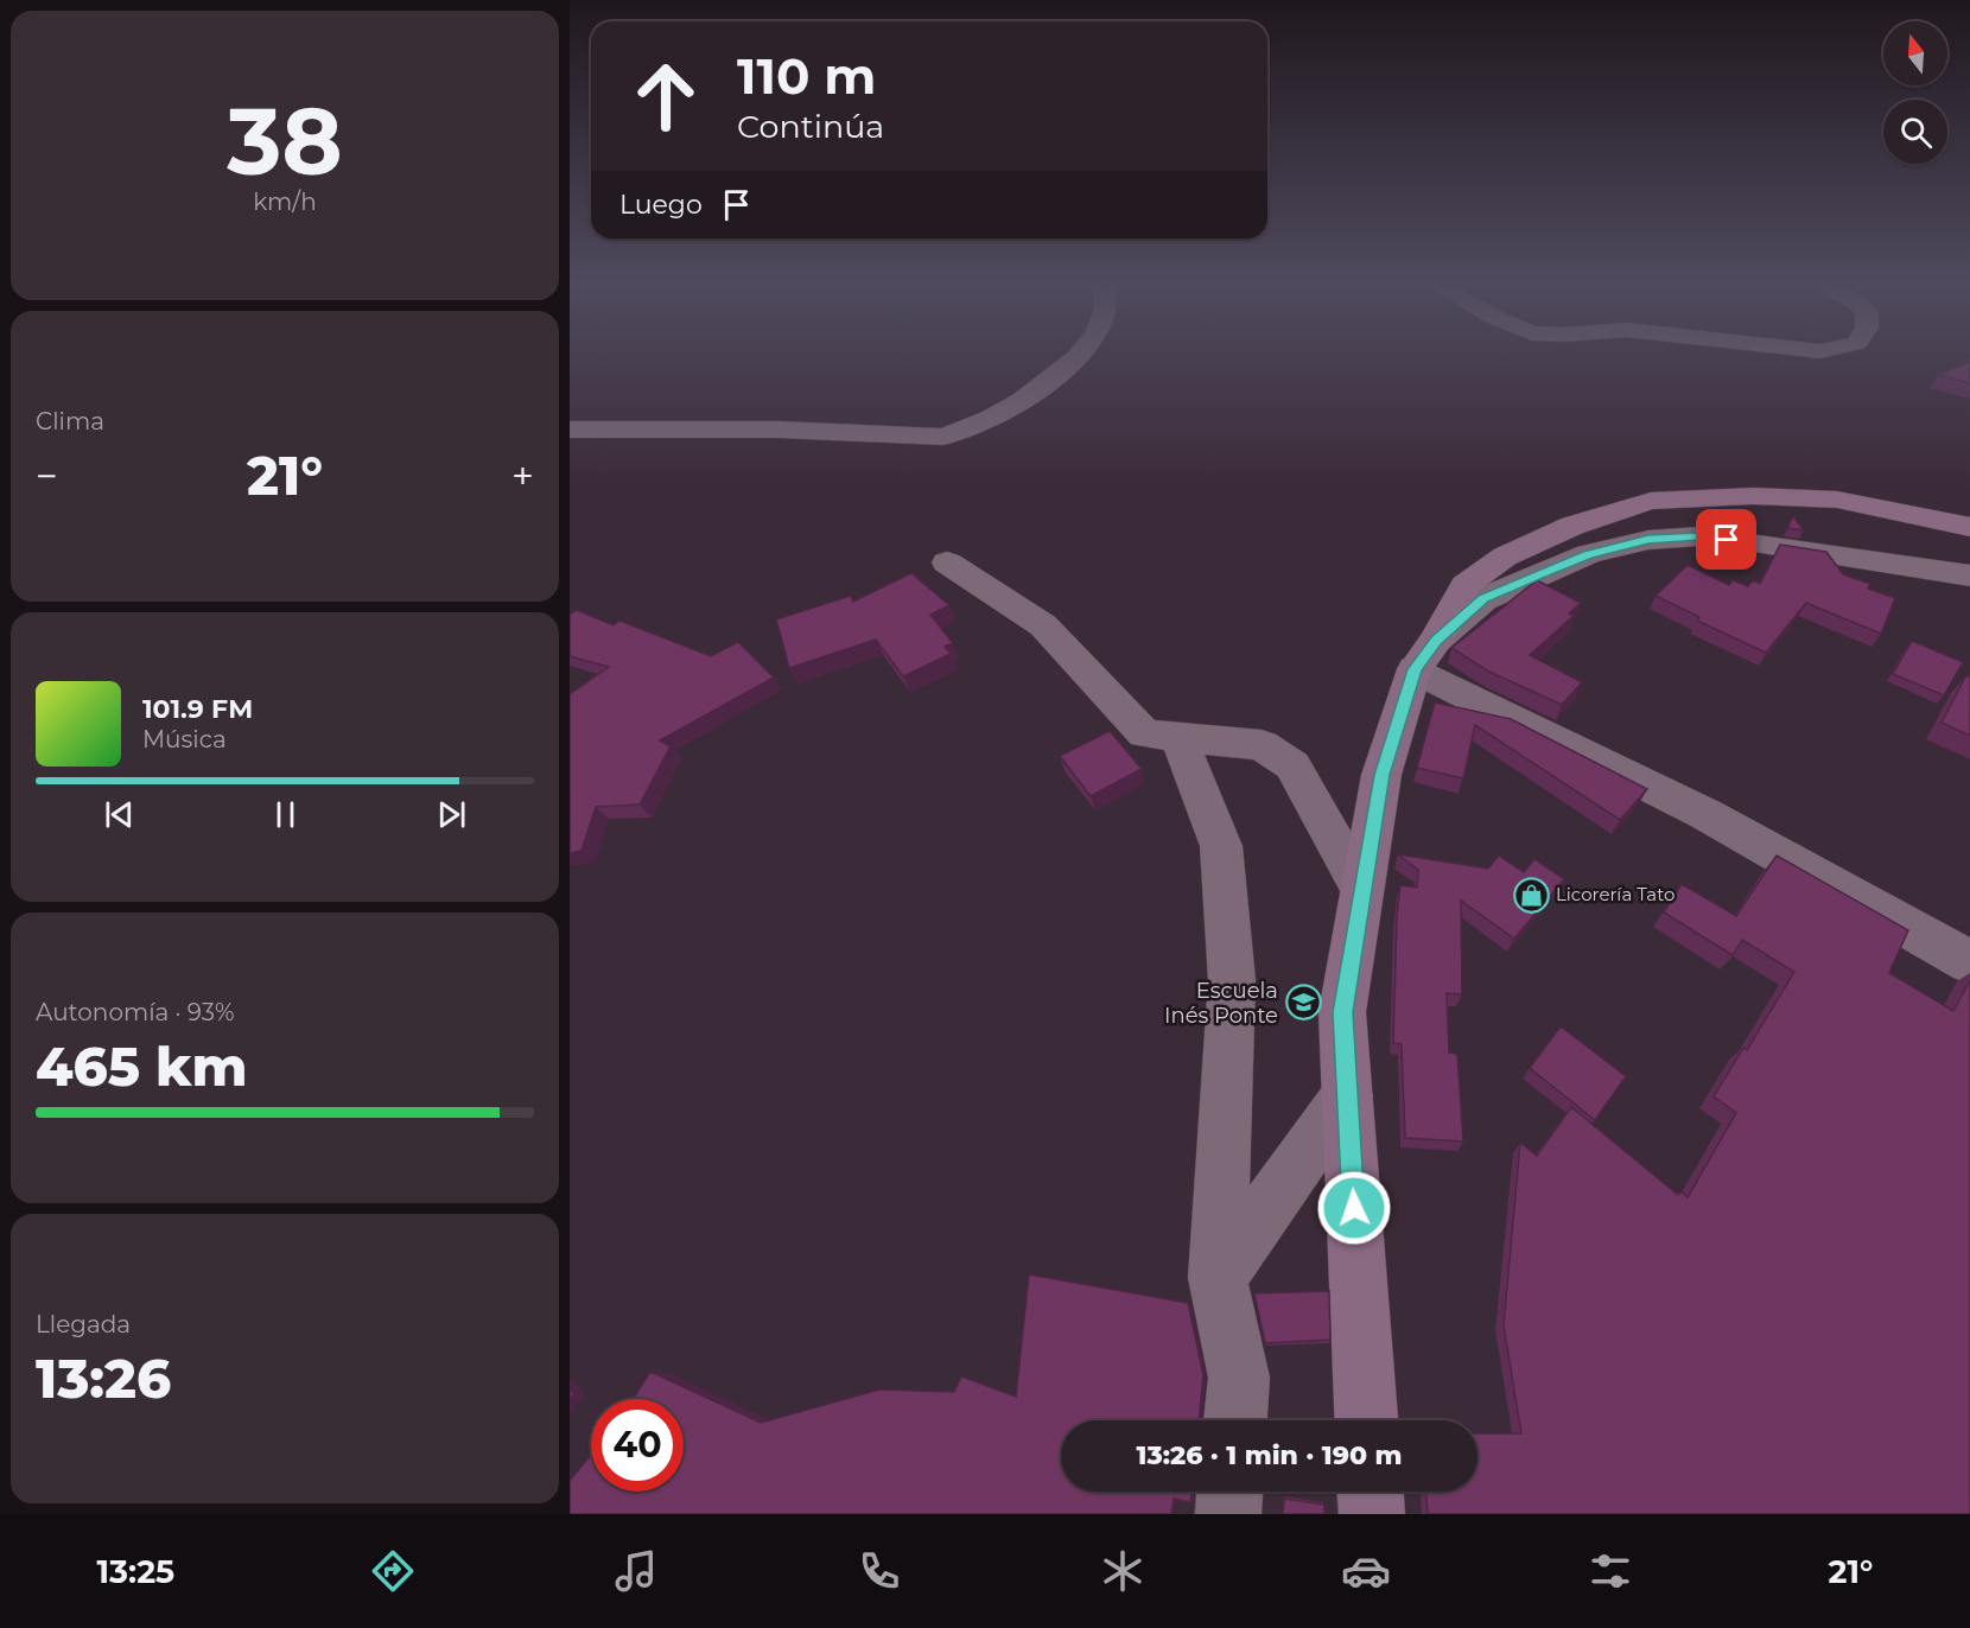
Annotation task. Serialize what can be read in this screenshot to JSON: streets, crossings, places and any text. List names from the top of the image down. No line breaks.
{"places":{"shop":["Licorería Tato"],"school or university":["Escuela Inés Ponte"]},"north":"top","page":{"tile":[["38","km/h"],"Clima",["Autonomía · 93%","465 km"],["Llegada","13:26"]],"turn":["110 m","Continúa"],"then":"Luego","heat":["−","21°","+"],"song":["101.9 FM","Música"],"limit":"40","trip":"13:26 · 1 min · 190 m","tabs":["13:25","21°"]}}
